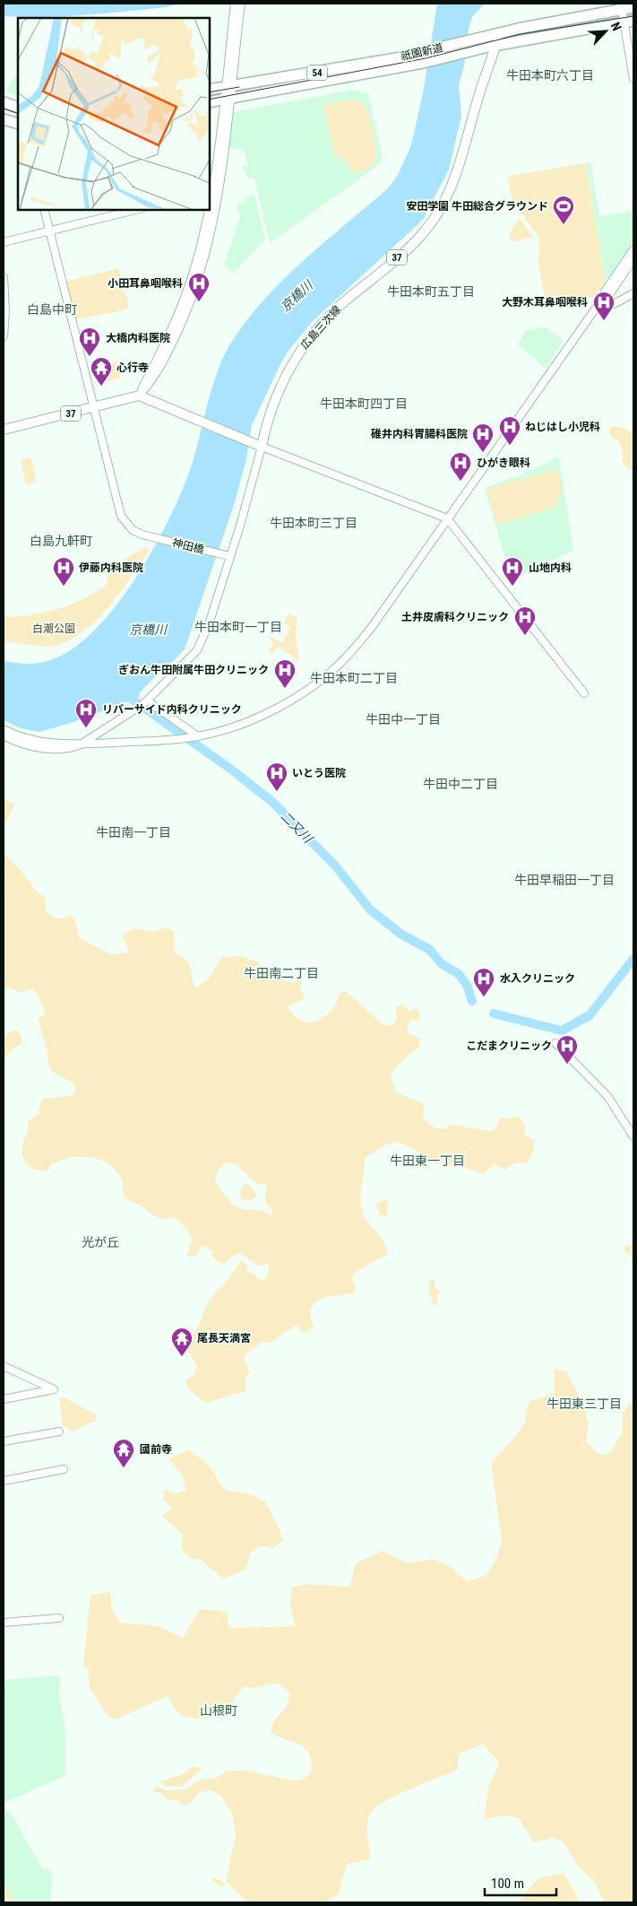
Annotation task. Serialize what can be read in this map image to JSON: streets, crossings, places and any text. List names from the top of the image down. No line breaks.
{"streets":{"highway":["祇園新道","54"],"main road":["37","広島三次線"],"street":["神田橋"]},"crossings":[["祇園新道","広島三次線"],["37","神田橋"]],"districts":["牛田本町六丁目","牛田本町五丁目","白島中町","牛田本町四丁目","牛田本町三丁目","白島九軒町","牛田本町一丁目","牛田本町二丁目","牛田中一丁目","牛田中二丁目","牛田南一丁目","牛田早稲田一丁目","牛田南二丁目","牛田東一丁目","光が丘","牛田東三丁目","山根町"],"water":["京橋川","二又川"],"parks":["白潮公園"],"places":{"sports":["安田学園 牛田総合グラウンド"],"hospital":["小田耳鼻咽喉科","大野木耳鼻咽喉科","大橋内科医院","ねじはし小児科","碓井内科胃腸科医院","ひがき眼科","伊藤内科医院","山地内科","土井皮膚科クリニック","ぎおん牛田附属牛田クリニック","リバーサイド内科クリニック","いとう医院","水入クリニック","こだまクリニック"],"temple":["心行寺","尾長天満宮","國前寺"]},"scale_bar":"100 m","north":"top right"}
